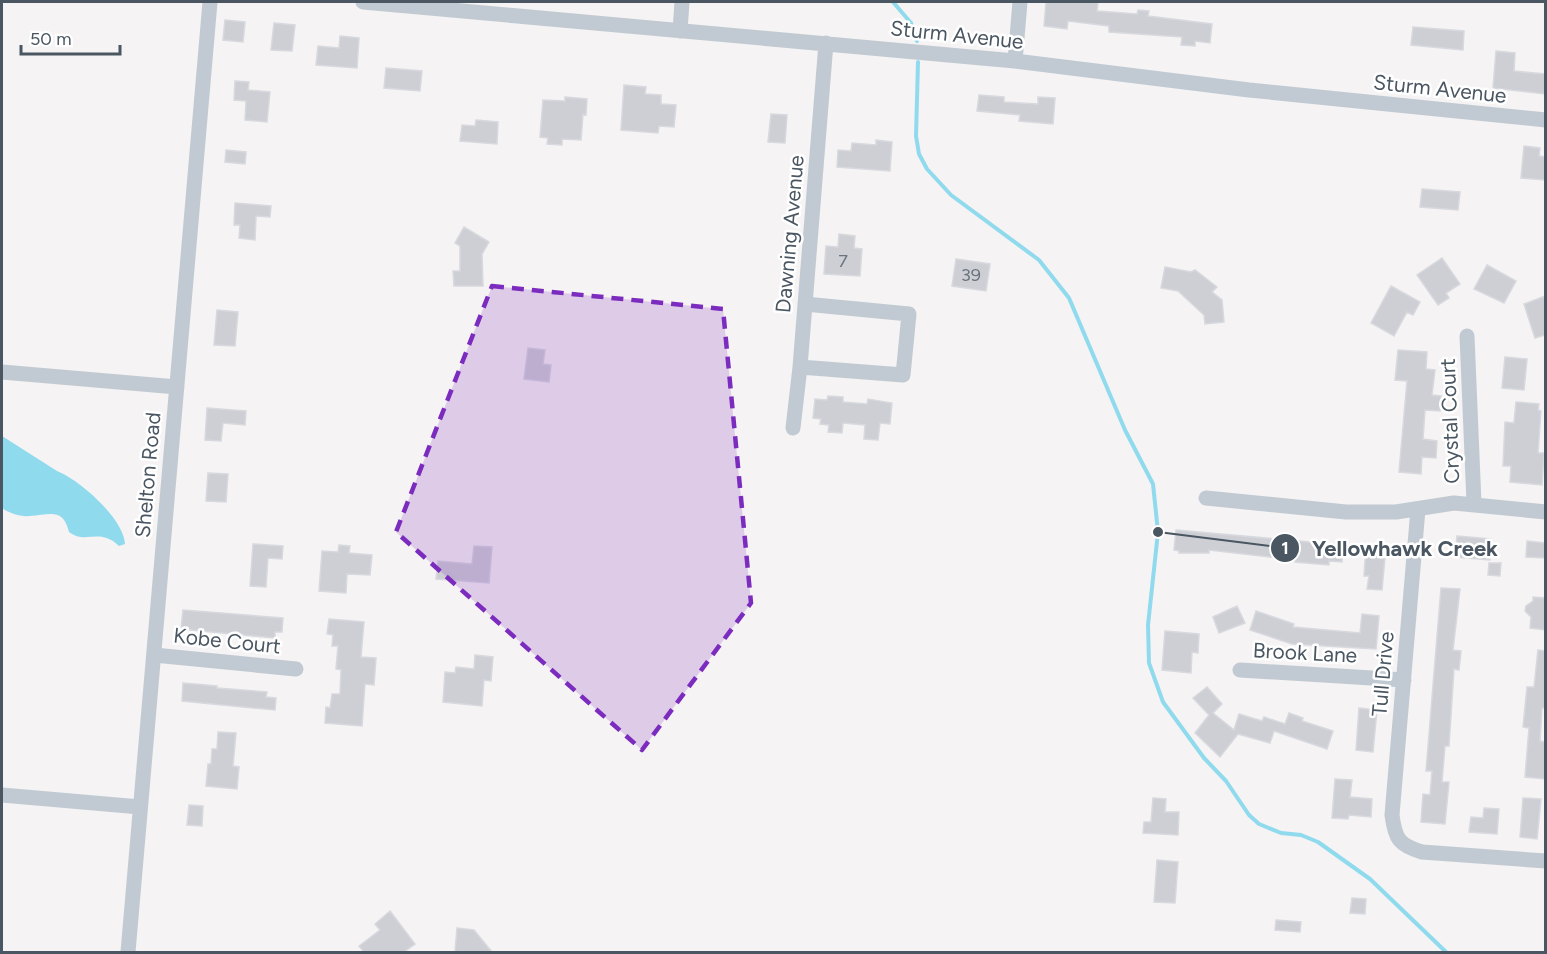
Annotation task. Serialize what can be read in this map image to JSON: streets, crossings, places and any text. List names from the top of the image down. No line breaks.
{"streets":{"street":["Sturm Avenue","Dawning Avenue","Crystal Court","Shelton Road","Kobe Court","Brook Lane","Tull Drive"]},"crossings":[["Sturm Avenue","Dawning Avenue"],["Shelton Road","Kobe Court"],["Brook Lane","Tull Drive"]],"places":["Yellowhawk Creek"],"house_numbers":["7","39"],"scale_bar":"50 m"}
